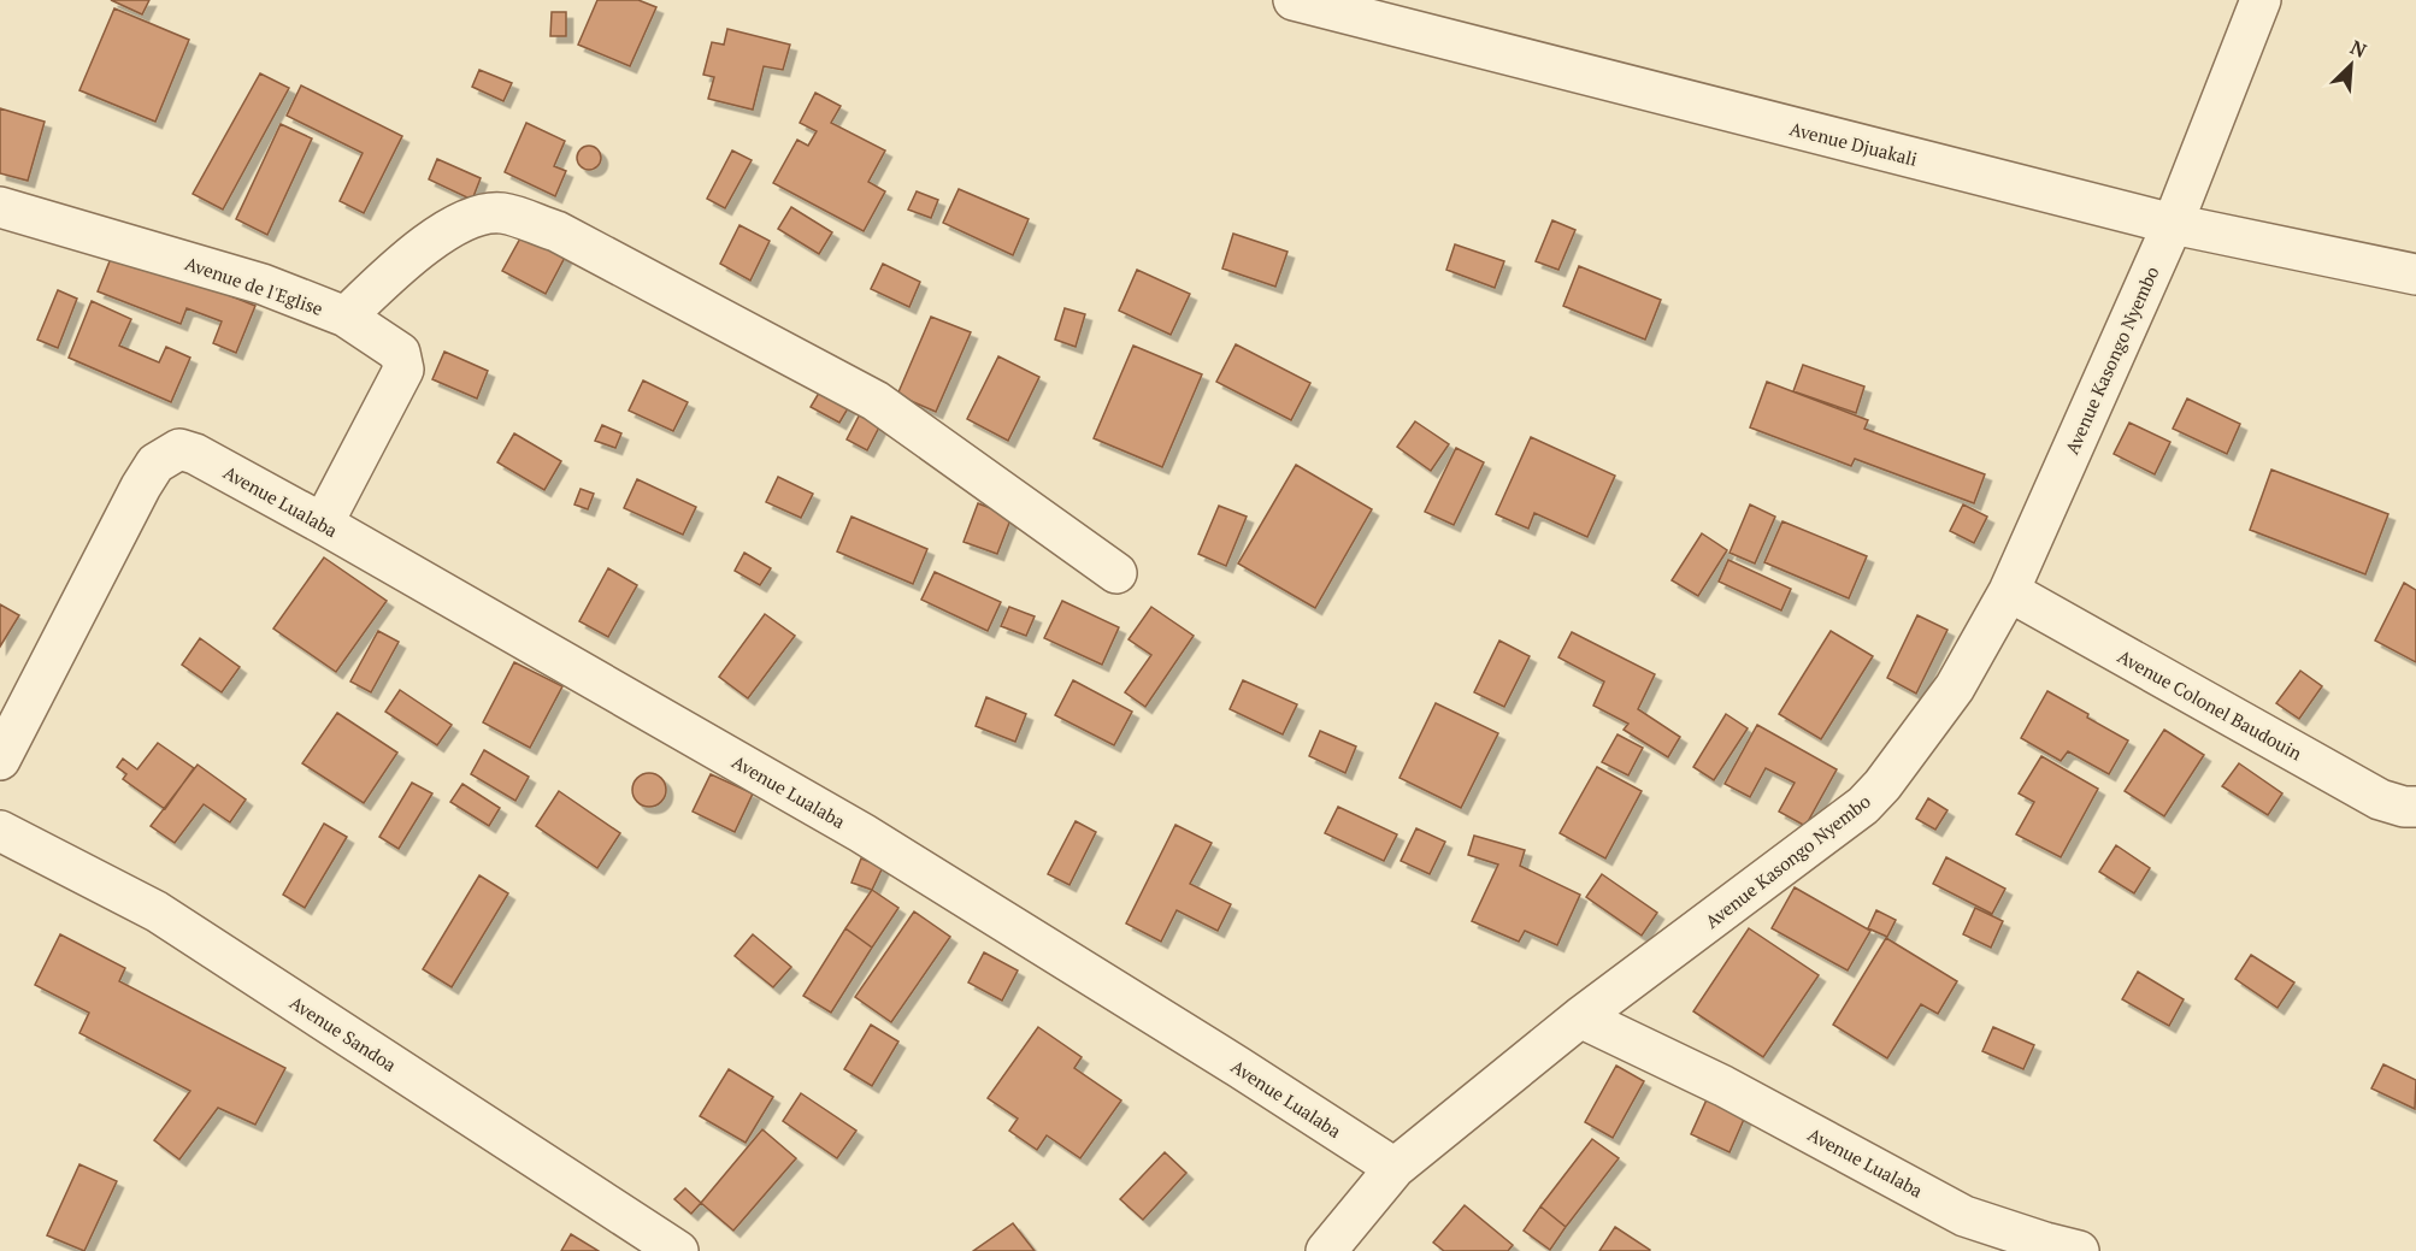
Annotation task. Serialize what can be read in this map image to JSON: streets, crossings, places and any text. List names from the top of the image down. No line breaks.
{"streets":{"street":["Avenue Djuakali","Avenue de l'Eglise","Avenue Kasongo Nyembo","Avenue Lualaba","Avenue Colonel Baudouin","Avenue Sandoa"]},"crossings":[["Avenue Djuakali","Avenue Kasongo Nyembo"],["Avenue de l'Eglise","Avenue Lualaba"],["Avenue Kasongo Nyembo","Avenue Lualaba"],["Avenue Kasongo Nyembo","Avenue Colonel Baudouin"]],"north":"top right"}
